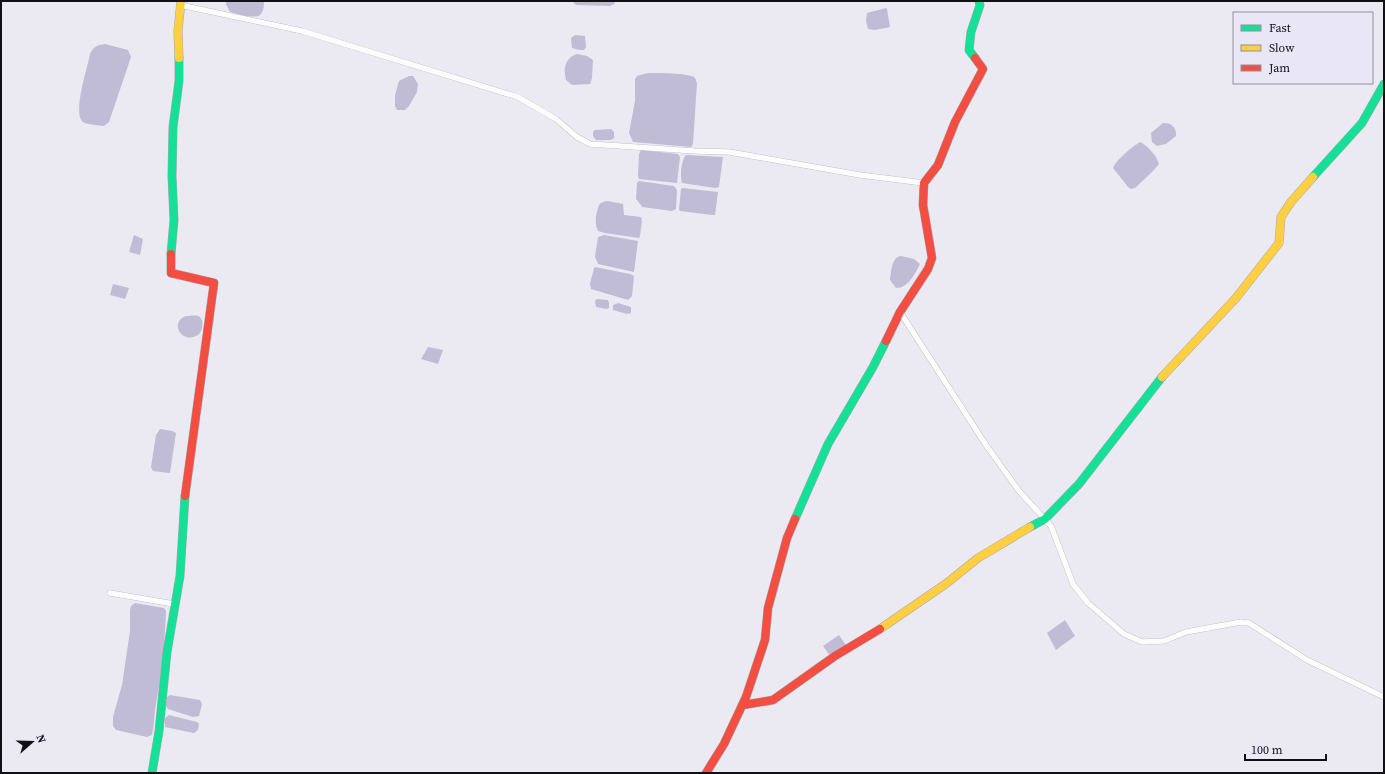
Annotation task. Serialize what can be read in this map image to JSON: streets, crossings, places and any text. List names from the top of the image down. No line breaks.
{"legend":["Fast","Slow","Jam"],"scale_bar":"100 m","north":"right"}
